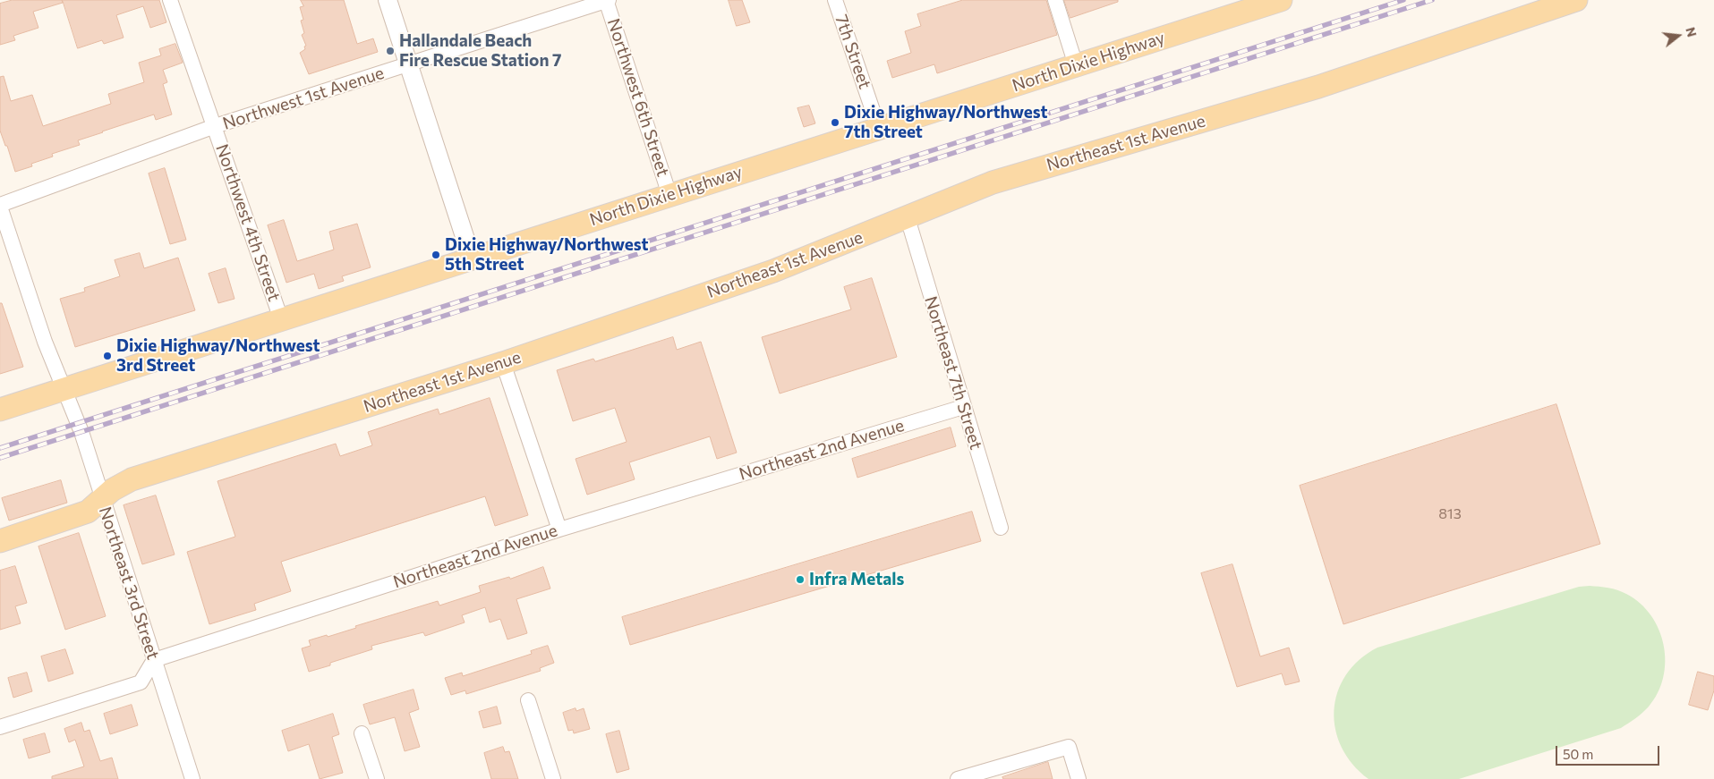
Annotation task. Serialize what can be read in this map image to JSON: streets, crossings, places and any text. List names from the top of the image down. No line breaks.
{"streets":{"main road":["North Dixie Highway","Northeast 1st Avenue"],"street":["7th Street","Northwest 6th Street","Northwest 1st Avenue","Northwest 4th Street","Northeast 7th Street","Northeast 2nd Avenue","Northeast 3rd Street"]},"crossings":[["7th Street","North Dixie Highway"],["North Dixie Highway","Northwest 6th Street"],["North Dixie Highway","Northwest 4th Street"],["North Dixie Highway","Northeast 3rd Street"],["Northwest 6th Street","Northwest 1st Avenue"],["Northwest 1st Avenue","Northwest 4th Street"],["Northwest 1st Avenue","Northeast 3rd Street"],["Northeast 1st Avenue","Northeast 7th Street"],["Northeast 1st Avenue","Northeast 3rd Street"],["Northeast 7th Street","Northeast 2nd Avenue"],["Northeast 2nd Avenue","Northeast 3rd Street"]],"places":["Hallandale Beach Fire Rescue Station 7","Dixie Highway/Northwest 7th Street","Dixie Highway/Northwest 5th Street","Dixie Highway/Northwest 3rd Street","Infra Metals"],"house_numbers":["813"],"scale_bar":"50 m","north":"right"}
